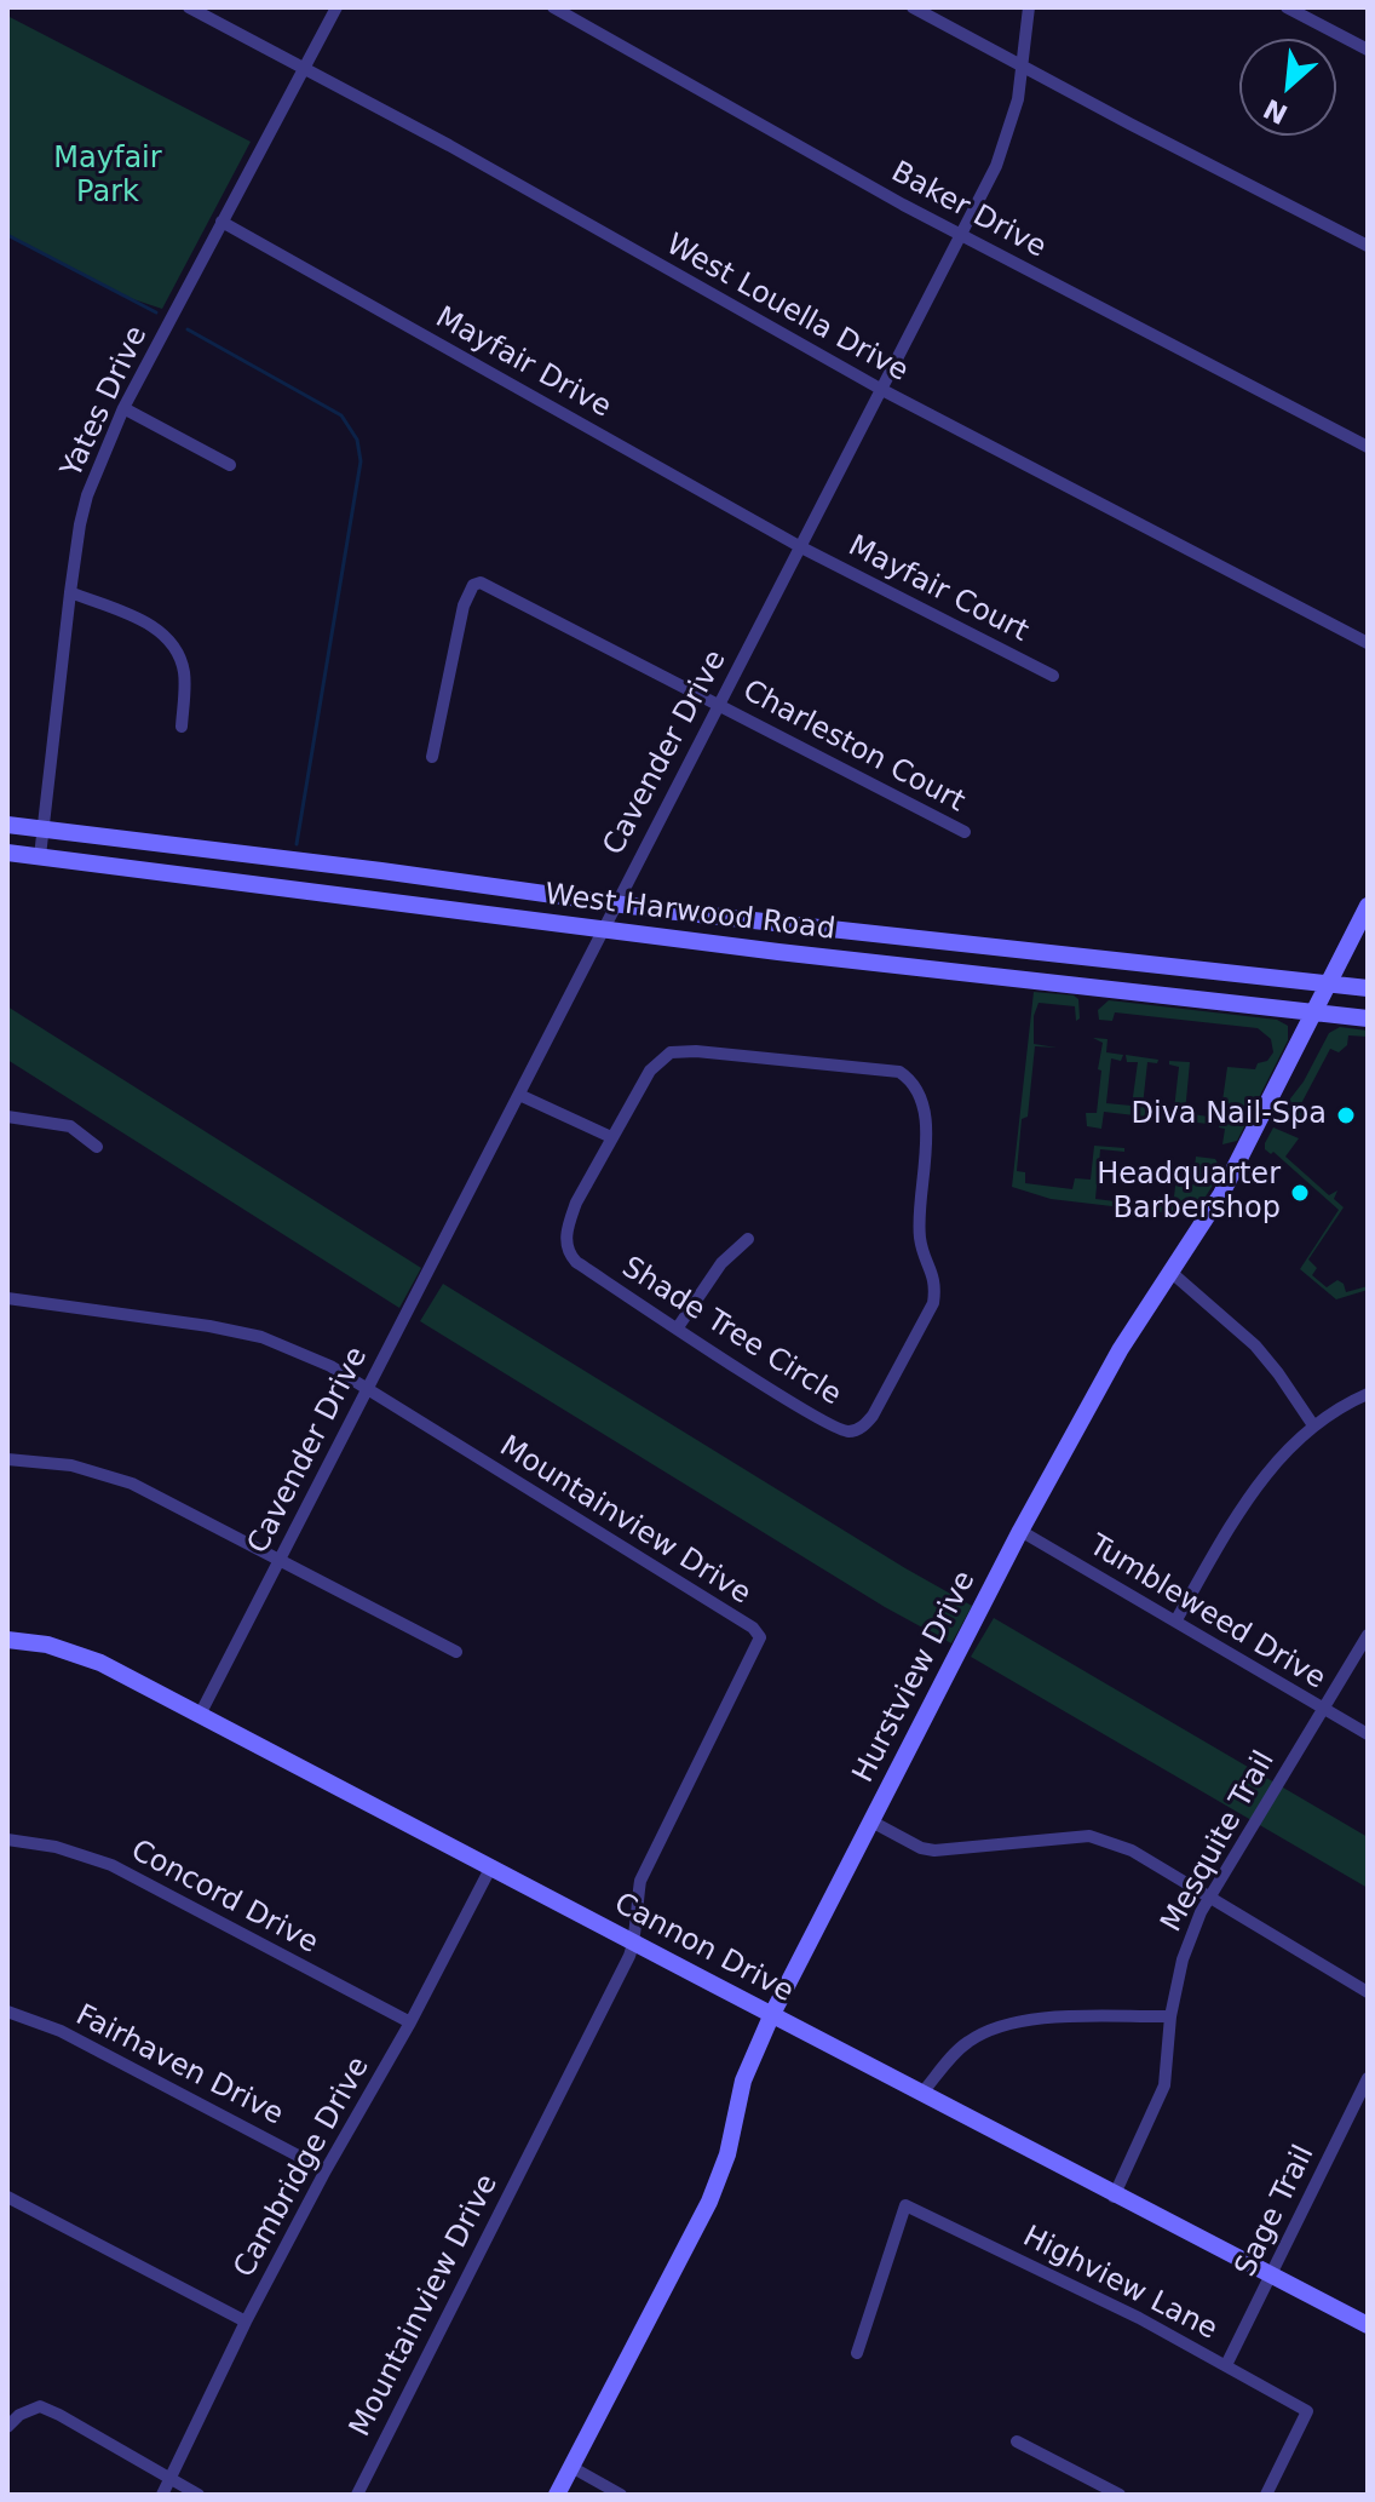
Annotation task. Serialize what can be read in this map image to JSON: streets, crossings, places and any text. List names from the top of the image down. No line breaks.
{"streets":{"street":["Baker Drive","West Louella Drive","Mayfair Drive","Yates Drive","Mayfair Court","Charleston Court","Cavender Drive","West Harwood Road","Shade Tree Circle","Mountainview Drive","Tumbleweed Drive","Hurstview Drive","Mesquite Trail","Concord Drive","Cannon Drive","Fairhaven Drive","Cambridge Drive","Sage Trail","Highview Lane"]},"crossings":[["Baker Drive","Cavender Drive"],["West Louella Drive","Yates Drive"],["West Louella Drive","Cavender Drive"],["Mayfair Drive","Yates Drive"],["Mayfair Drive","Mayfair Court"],["Mayfair Drive","Cavender Drive"],["Yates Drive","West Harwood Road"],["Mayfair Court","Cavender Drive"],["Charleston Court","Cavender Drive"],["Cavender Drive","West Harwood Road"],["Cavender Drive","Mountainview Drive"],["Cavender Drive","Cannon Drive"],["West Harwood Road","Hurstview Drive"],["Mountainview Drive","Cannon Drive"],["Tumbleweed Drive","Hurstview Drive"],["Tumbleweed Drive","Mesquite Trail"],["Hurstview Drive","Cannon Drive"],["Mesquite Trail","Cannon Drive"],["Concord Drive","Cambridge Drive"],["Cannon Drive","Cambridge Drive"],["Cannon Drive","Sage Trail"],["Fairhaven Drive","Cambridge Drive"],["Sage Trail","Highview Lane"]],"parks":["Mayfair Park"],"places":["Diva Nail-Spa","Headquarter Barbershop"],"north":"bottom left"}
